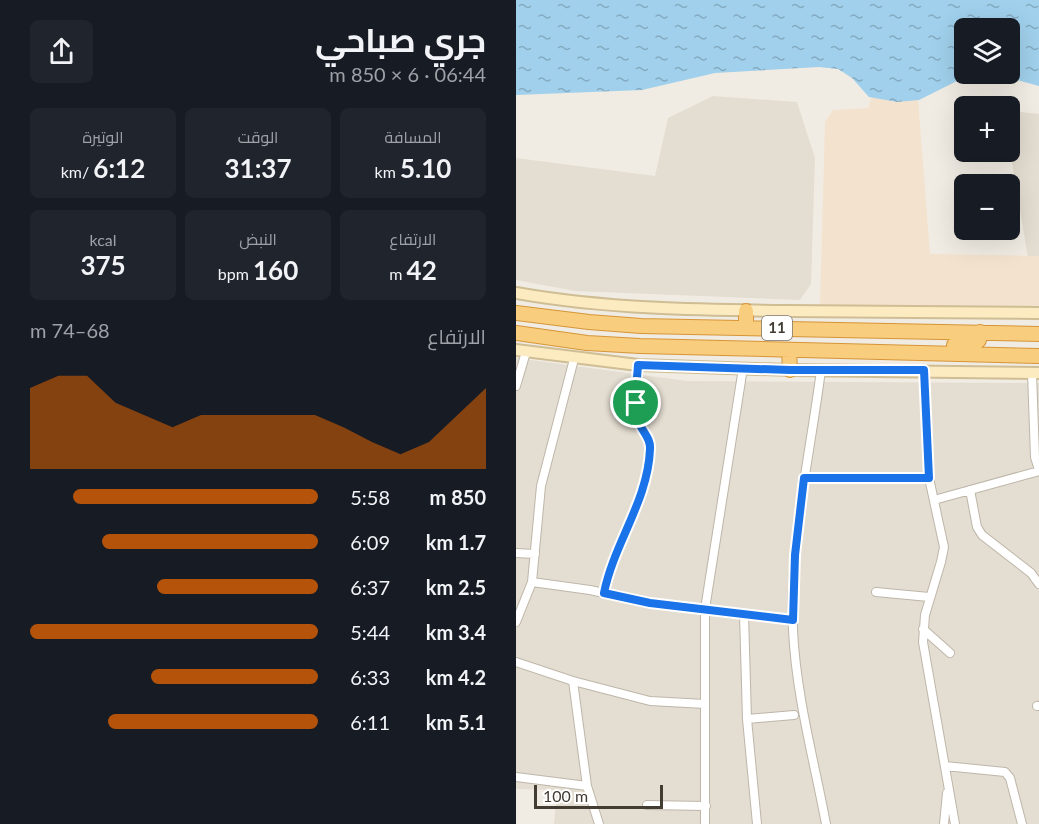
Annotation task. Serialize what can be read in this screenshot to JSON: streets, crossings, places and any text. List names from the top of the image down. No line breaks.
{"streets":{"highway":["11"]},"scale_bar":"100 m","page":{"heading":["جري صباحي","06:44 · 6 × 850 m"],"map_buttons":["+","−"],"stats":[["المسافة","5.10 km"],["الوقت","31:37"],["الوتيرة","6:12 /km"],["الارتفاع","42 m"],["النبض","160 bpm"],["kcal","375"]],"chart":["الارتفاع","68–74 m"],"list":[{"name":"850 m","note":"5:58"},{"name":"1.7 km","note":"6:09"},{"name":"2.5 km","note":"6:37"},{"name":"3.4 km","note":"5:44"},{"name":"4.2 km","note":"6:33"},{"name":"5.1 km","note":"6:11"}],"scale":"100 m"}}
